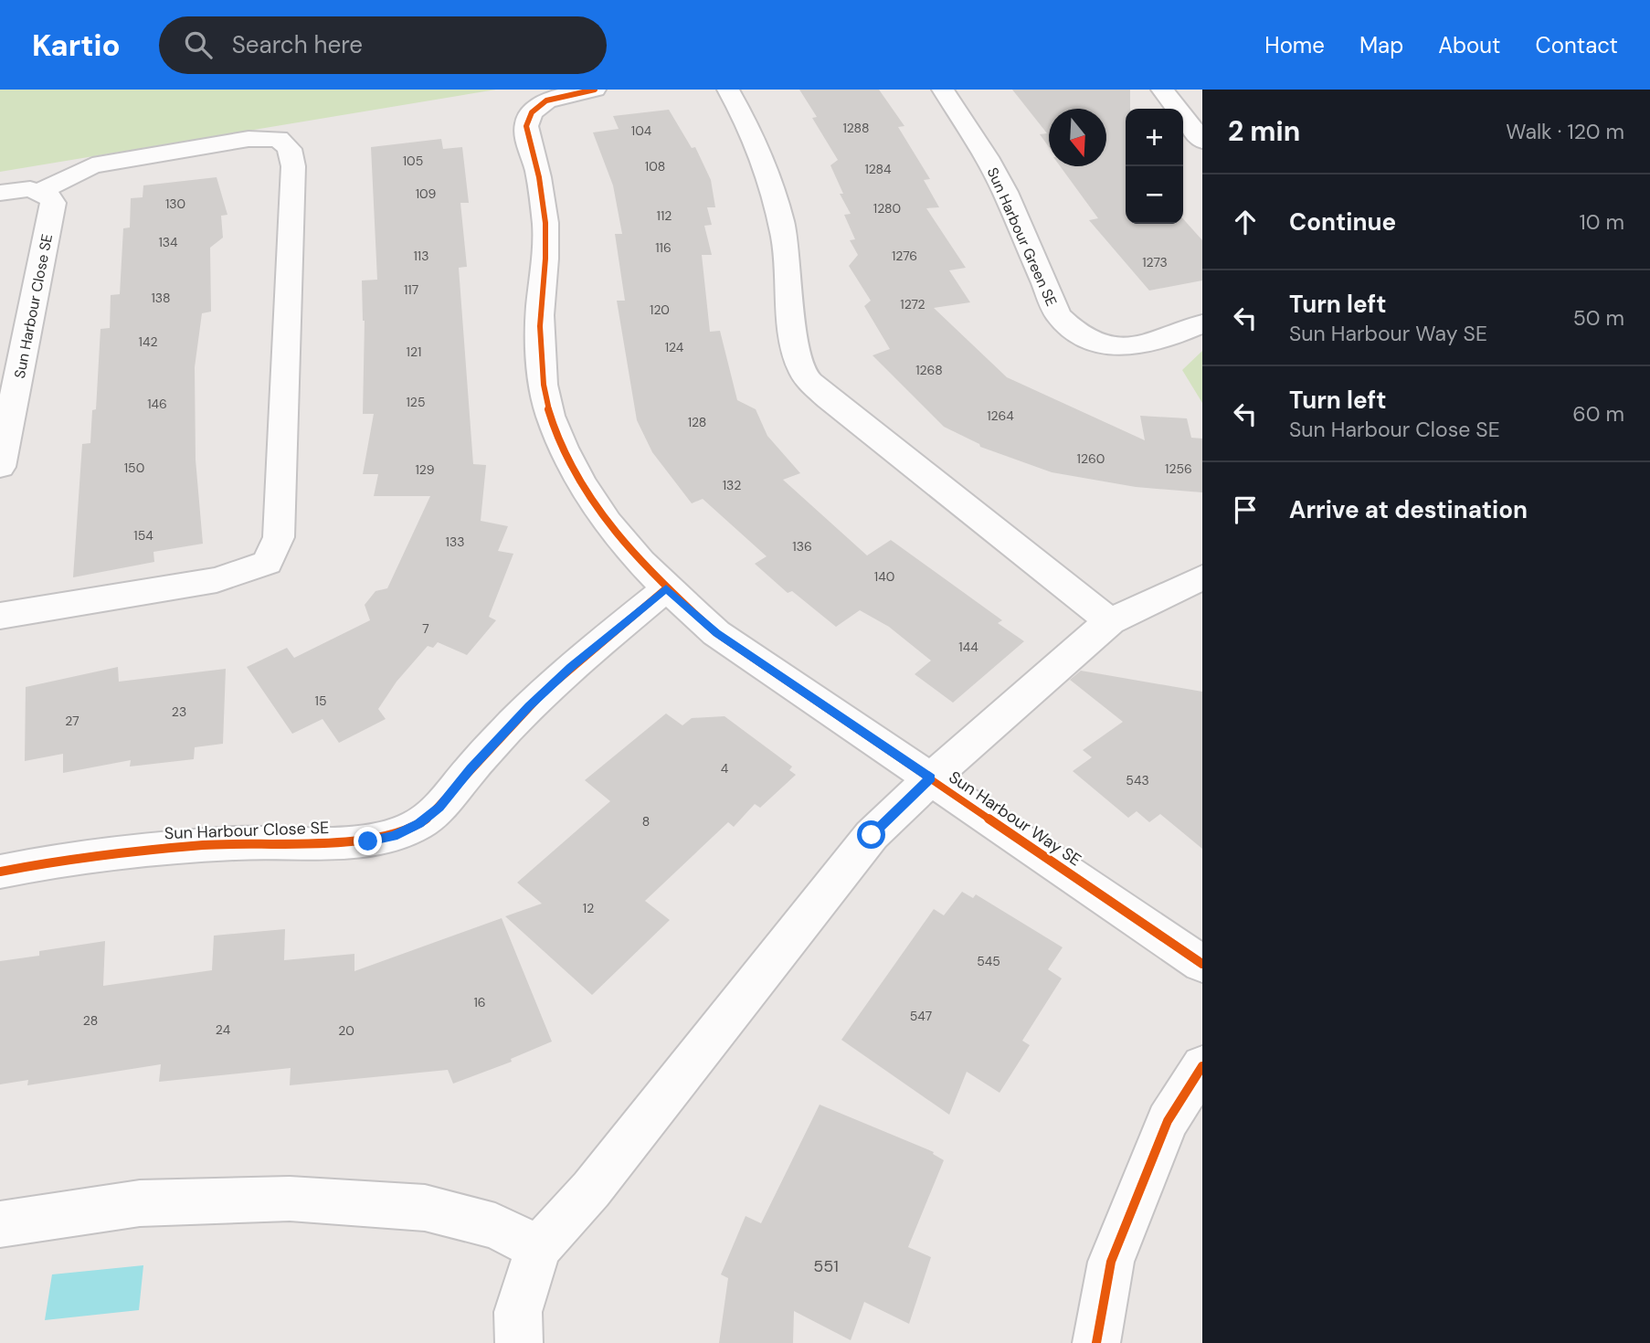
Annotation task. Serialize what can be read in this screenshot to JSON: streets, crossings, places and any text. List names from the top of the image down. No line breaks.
{"streets":{"street":["Sun Harbour Green SE","Sun Harbour Close SE","Sun Harbour Way SE"]},"crossings":[["Sun Harbour Close SE","Sun Harbour Way SE"]],"house_numbers":["1288","104","105","108","1284","109","130","1280","112","134","116","113","1276","1273","117","138","1272","120","142","124","121","1268","125","146","1264","128","1260","150","1256","129","132","154","133","136","140","7","144","15","23","27","4","543","8","12","545","16","547","28","24","20","551"],"north":"bottom","page":{"header":"Kartio","search":"Search here","nav":["Home","Map","About","Contact"],"heading":["2 min","Walk · 120 m"],"map_buttons":["+","−"],"list":[["Continue","10 m"],["Turn left","Sun Harbour Way SE","50 m"],["Turn left","Sun Harbour Close SE","60 m"],"Arrive at destination"]}}
